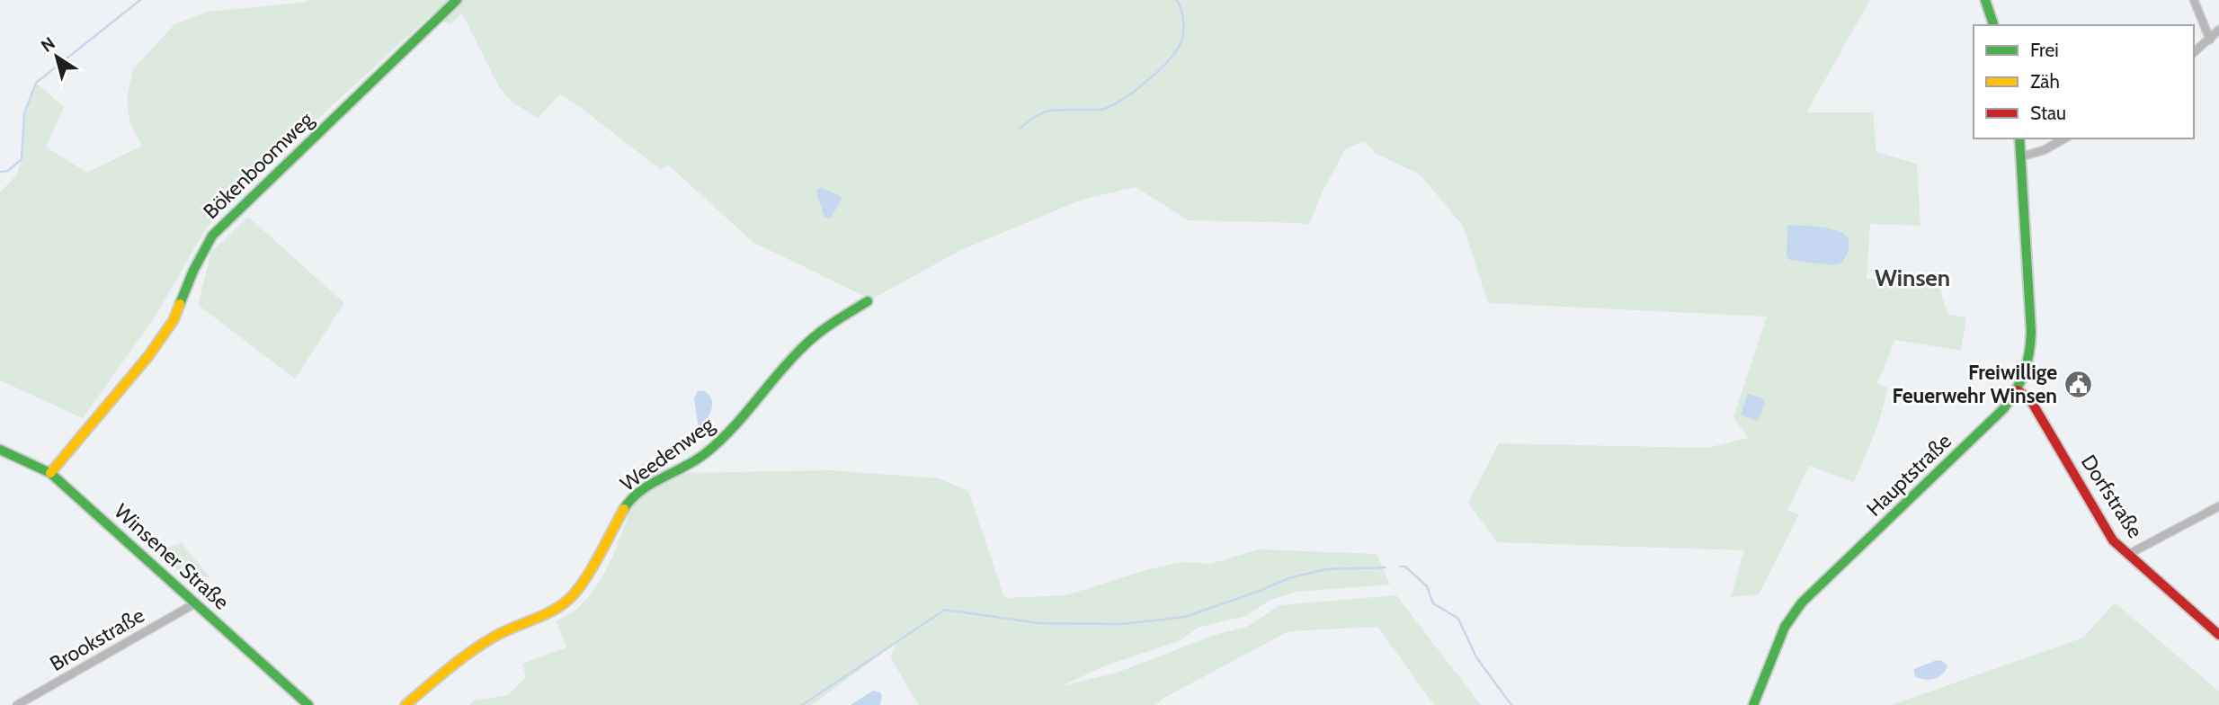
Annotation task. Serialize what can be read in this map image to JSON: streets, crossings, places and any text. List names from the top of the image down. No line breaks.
{"streets":{"street":["Bökenboomweg","Weedenweg","Hauptstraße","Dorfstraße","Winsener Straße","Brookstraße"]},"crossings":[["Bökenboomweg","Winsener Straße"],["Hauptstraße","Dorfstraße"],["Winsener Straße","Brookstraße"]],"districts":["Winsen"],"places":{"public building":["Freiwillige Feuerwehr Winsen"]},"legend":["Frei","Zäh","Stau"],"north":"top left"}
